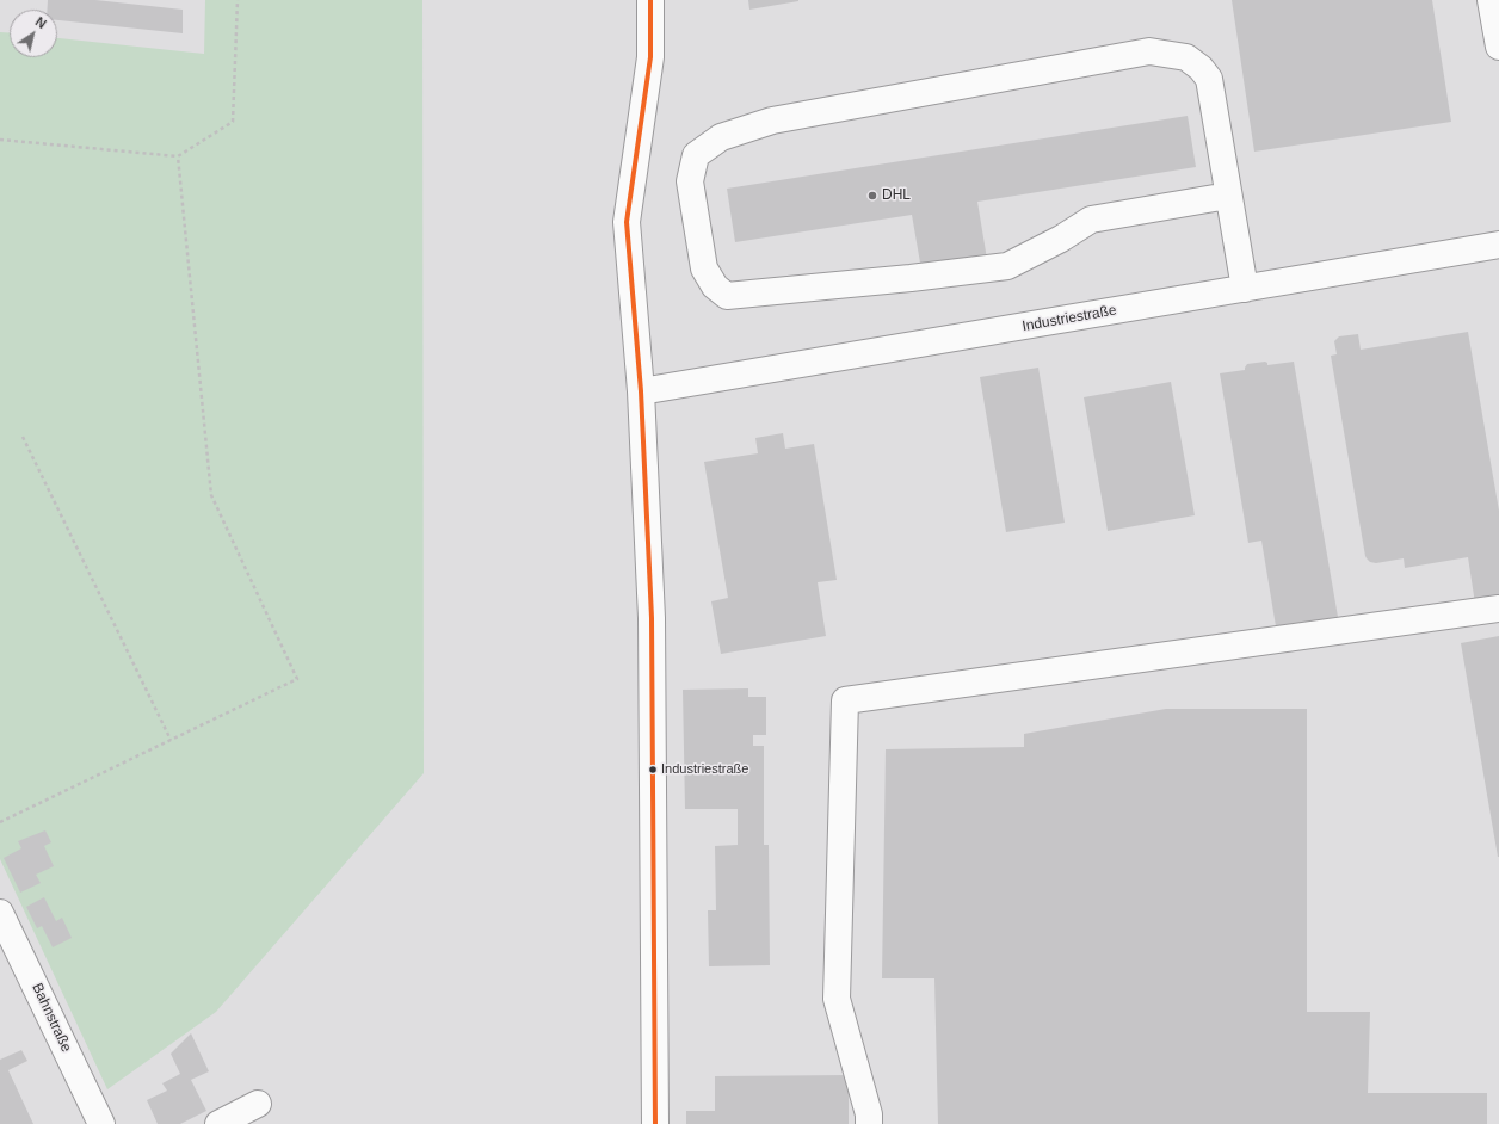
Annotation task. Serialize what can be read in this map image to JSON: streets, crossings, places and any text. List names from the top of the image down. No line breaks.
{"streets":{"street":["Industriestraße","Bahnstraße"]},"places":["DHL","Industriestraße"],"north":"top right"}
